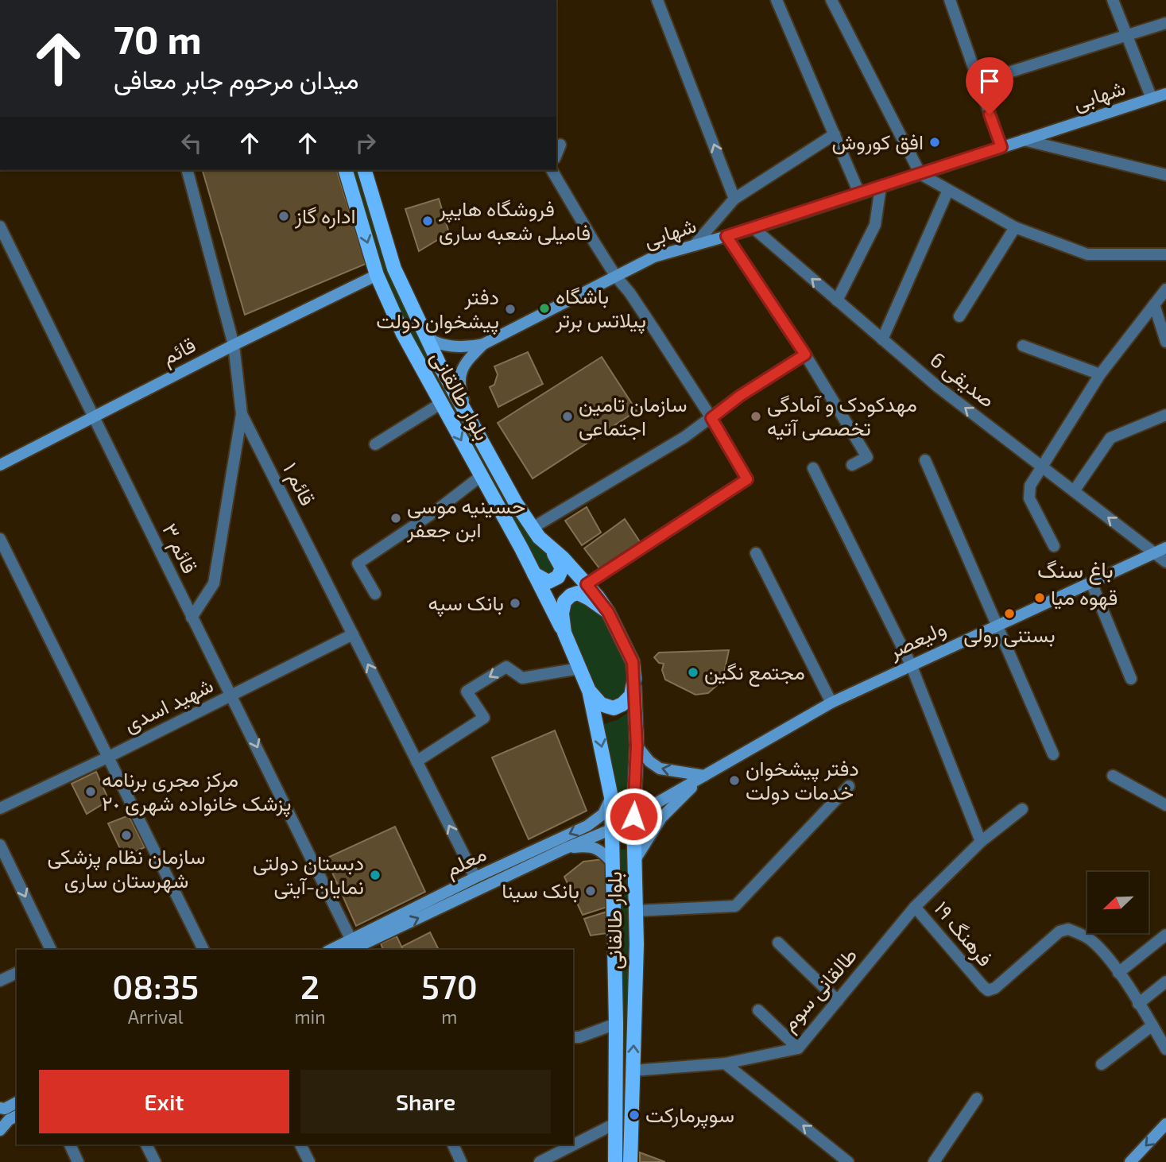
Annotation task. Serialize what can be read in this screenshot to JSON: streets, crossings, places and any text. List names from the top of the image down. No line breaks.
{"streets":{"main road":["شهابی","قائم","بلوار طالقانی","ولیعصر","معلم"],"street":["صدیقی 6","قائم ١","قائم ٣","شهید اسدی","فرهنگ ۱۹","طالقانی سوم"]},"crossings":[["شهابی","صدیقی 6"],["قائم","بلوار طالقانی"],["قائم","قائم ١"],["قائم","قائم ٣"],["صدیقی 6","ولیعصر"],["بلوار طالقانی","ولیعصر"],["بلوار طالقانی","معلم"],["بلوار طالقانی","طالقانی سوم"],["قائم ١","شهید اسدی"],["قائم ١","معلم"],["قائم ٣","شهید اسدی"],["قائم ٣","معلم"],["فرهنگ ۱۹","طالقانی سوم"]],"one_way":["قائم ١"],"districts":["باغ سنگ"],"places":["افق کوروش","اداره گاز","فروشگاه هایپر فامیلی شعبه ساری","باشگاه پیلاتس برتر","دفتر پیشخوان دولت","سازمان تامین اجتماعی","مهدکودک و آمادگی تخصصی آتیه","حسینیه موسی ابن جعفر","قهوه میا","بانک سپه","بستنی رولی","مجتمع نگین","دفتر پیشخوان خدمات دولت","مرکز مجری برنامه پزشک خانواده شهری ٢٠","سازمان نظام پزشکی شهرستان ساری","دبستان دولتی نمایان-آیتی","بانک سینا","سوپرمارکت"],"north":"bottom left","page":{"turn":["70 m","میدان مرحوم جابر معافی"],"eta":["08:35","Arrival","2","min","570","m"],"buttons":["Exit","Share"]}}
